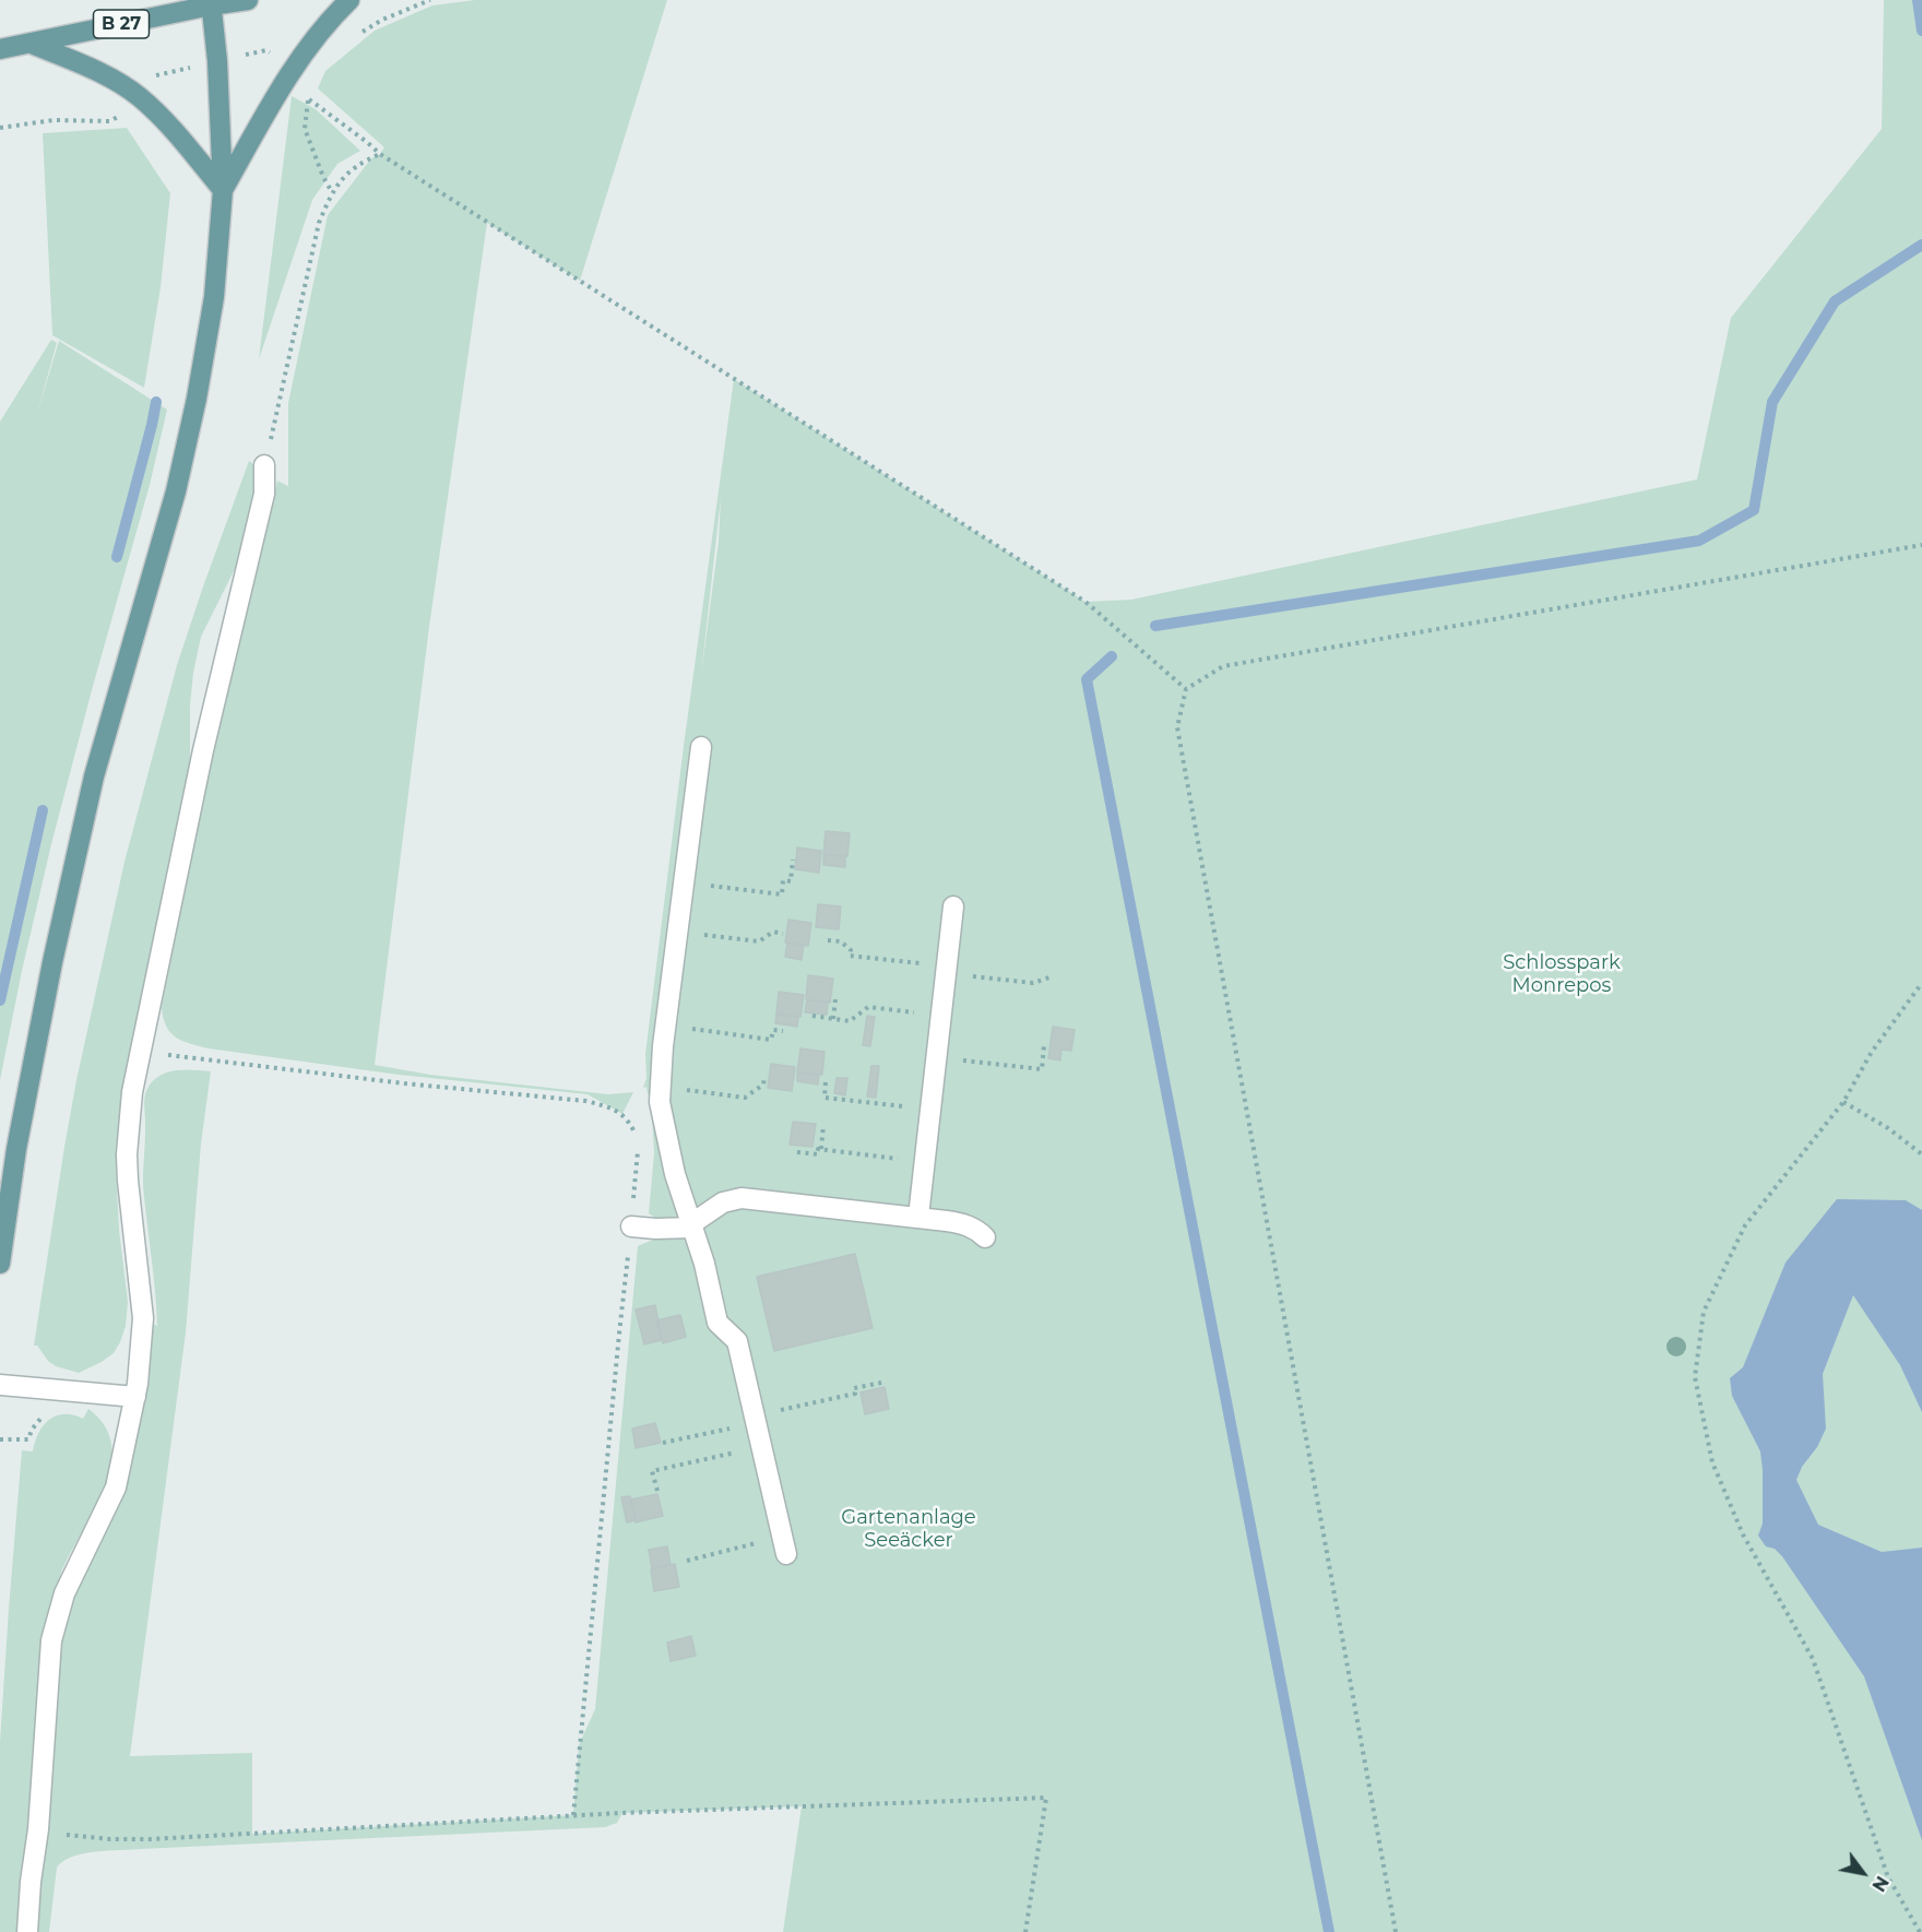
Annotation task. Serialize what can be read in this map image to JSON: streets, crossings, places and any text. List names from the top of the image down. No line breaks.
{"streets":{"main road":["B 27"]},"parks":["Schlosspark Monrepos","Gartenanlage Seeäcker"],"north":"bottom right"}
